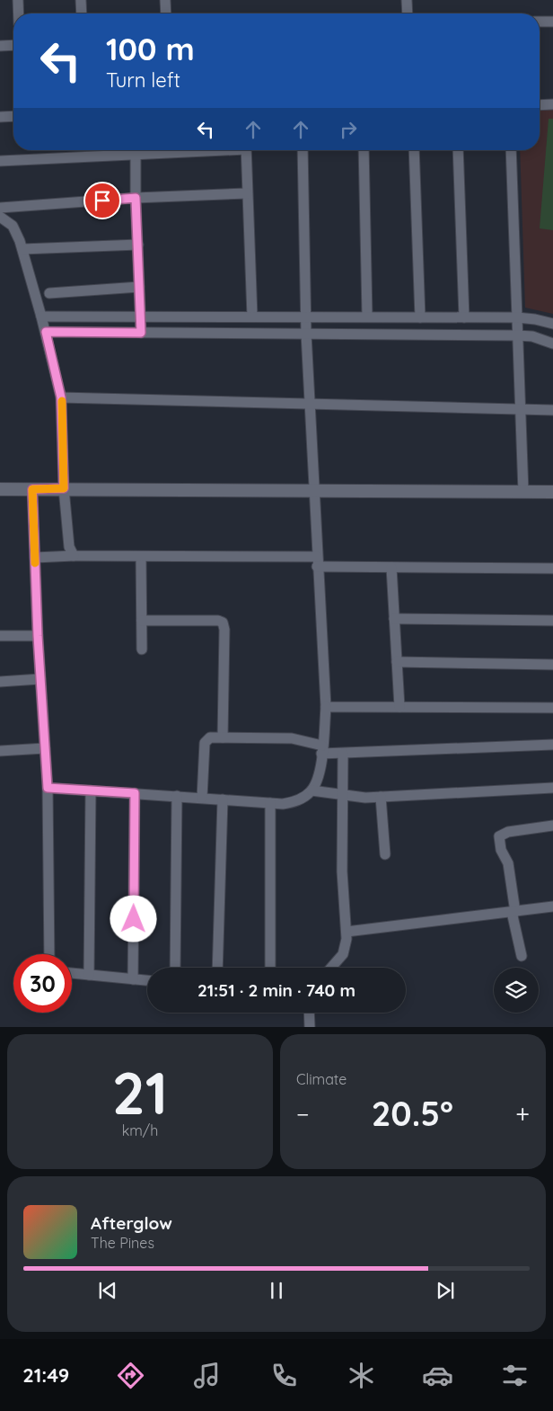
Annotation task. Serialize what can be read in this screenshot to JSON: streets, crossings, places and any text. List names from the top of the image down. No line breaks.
{"page":{"turn":["100 m","Turn left"],"limit":"30","trip":"21:51 · 2 min · 740 m","tile":[["21","km/h"],"Climate"],"heat":["−","20.5°","+"],"song":["Afterglow","The Pines"],"tabs":"21:49"}}
